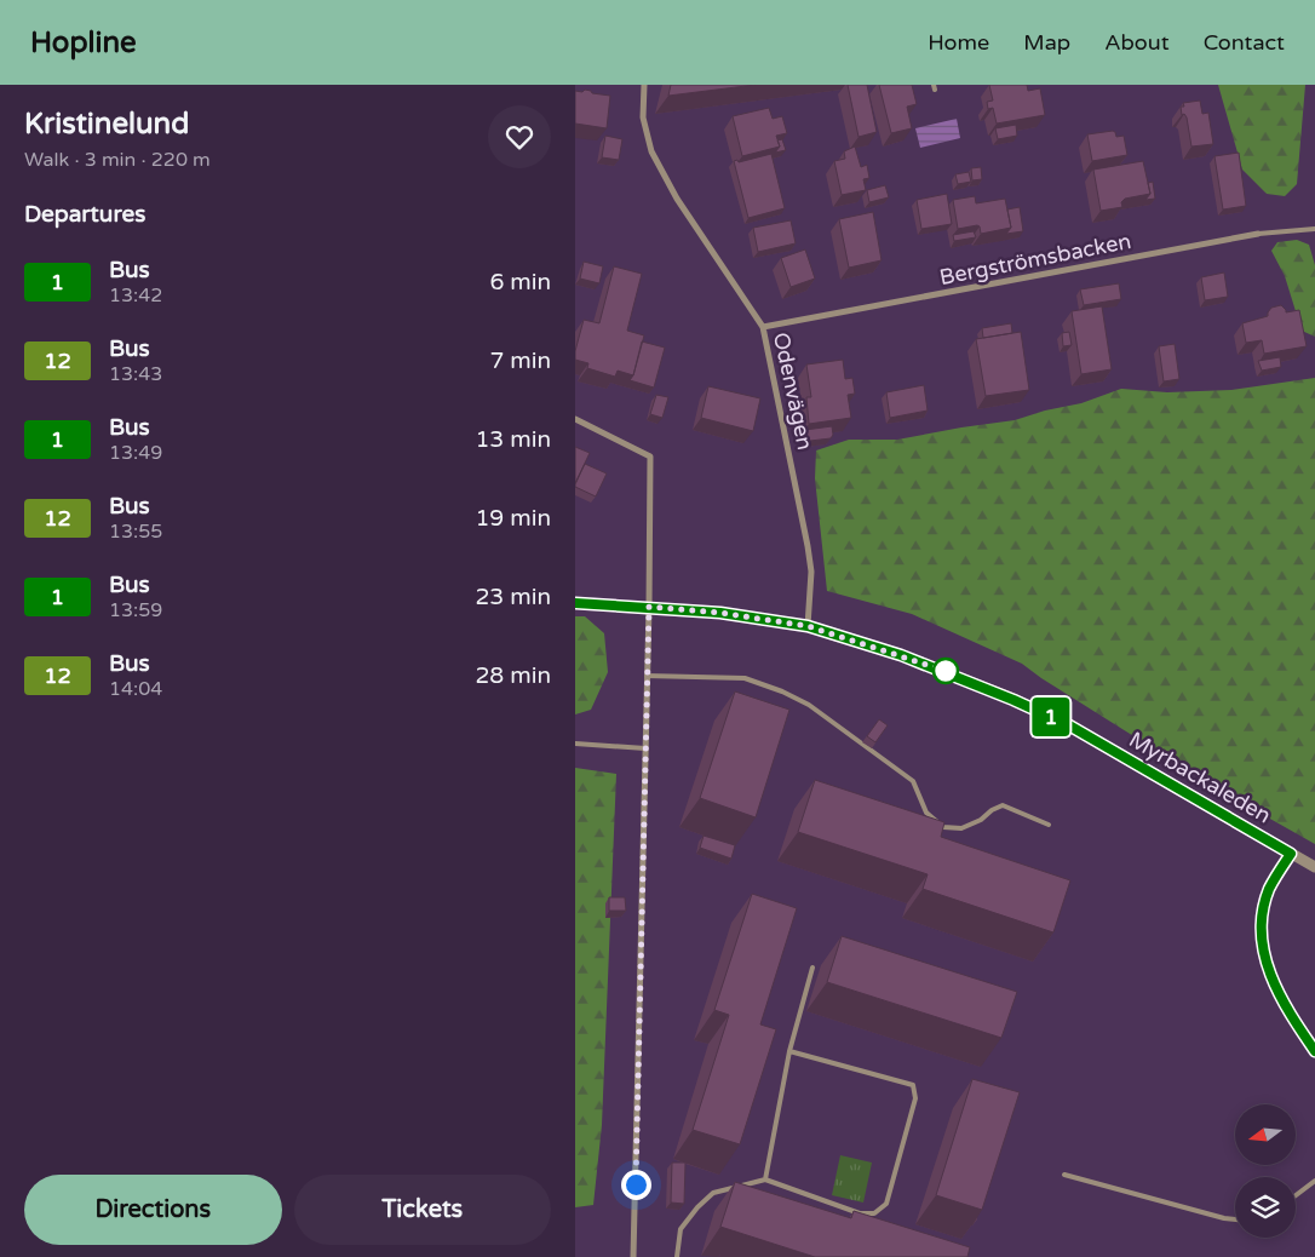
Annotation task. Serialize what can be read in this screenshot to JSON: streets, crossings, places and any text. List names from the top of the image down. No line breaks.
{"streets":{"street":["Bergströmsbacken","Odenvägen","Myrbackaleden"]},"crossings":[["Bergströmsbacken","Odenvägen"],["Odenvägen","Myrbackaleden"]],"lines":["bus line 1"],"north":"left","page":{"header":"Hopline","nav":["Home","Map","About","Contact"],"heading":[["Kristinelund","Walk · 3 min · 220 m"],"Departures"],"on_map":"1","list":[{"mark":"1","name":"Bus","note":"13:42","value":"6 min"},{"mark":"12","name":"Bus","note":"13:43","value":"7 min"},{"mark":"1","name":"Bus","note":"13:49","value":"13 min"},{"mark":"12","name":"Bus","note":"13:55","value":"19 min"},{"mark":"1","name":"Bus","note":"13:59","value":"23 min"},{"mark":"12","name":"Bus","note":"14:04","value":"28 min"}],"buttons":["Directions","Tickets"]}}
